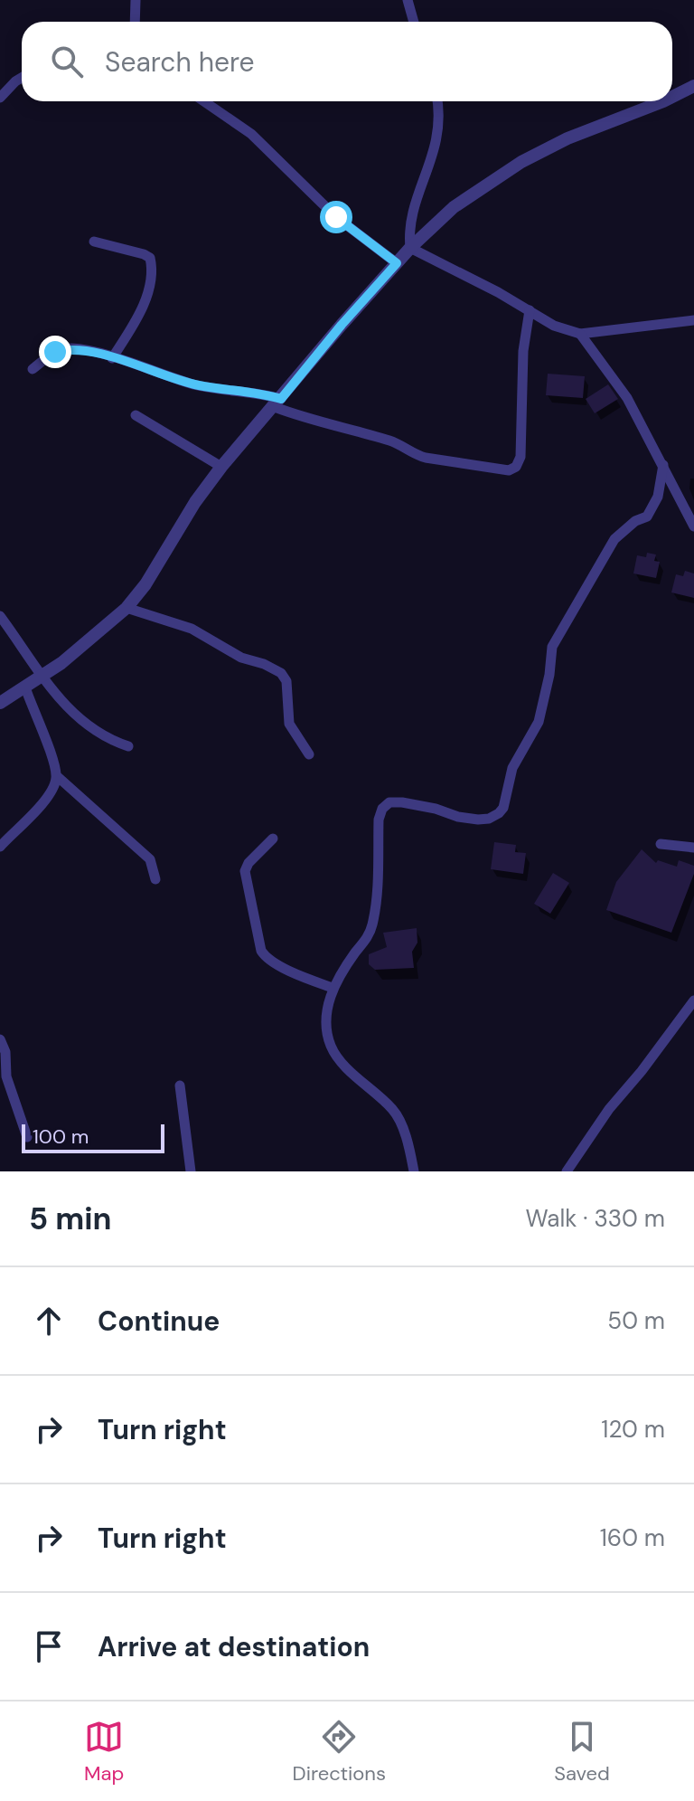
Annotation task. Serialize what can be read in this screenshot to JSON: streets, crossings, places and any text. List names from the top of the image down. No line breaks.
{"scale_bar":"100 m","page":{"search":"Search here","scale":"100 m","heading":["5 min","Walk · 330 m"],"list":[["Continue","50 m"],["Turn right","120 m"],["Turn right","160 m"],"Arrive at destination"],"nav":["Map","Directions","Saved"]}}
